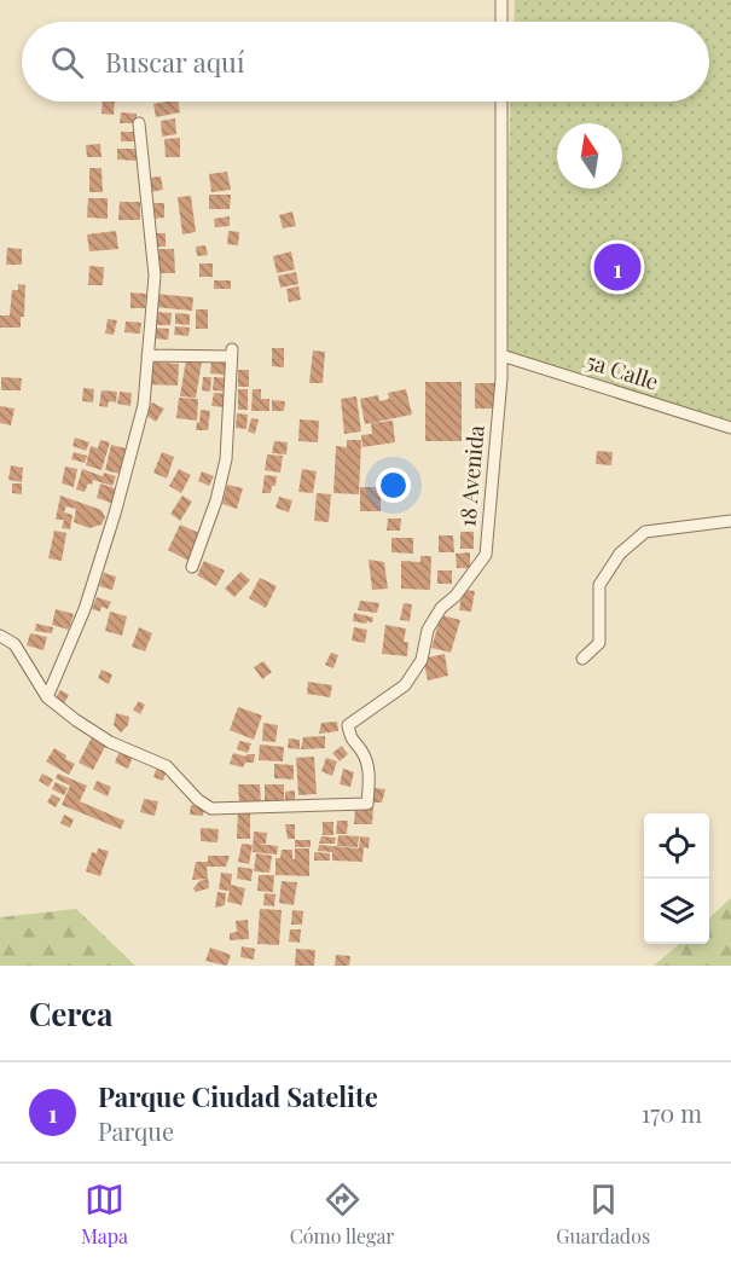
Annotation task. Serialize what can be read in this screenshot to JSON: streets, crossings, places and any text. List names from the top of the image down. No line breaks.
{"streets":{"street":["5a Calle","18 Avenida"]},"crossings":[["5a Calle","18 Avenida"]],"north":"top","page":{"search":"Buscar aquí","pins":"1","heading":"Cerca","list":[{"mark":"1","name":"Parque Ciudad Satelite","note":"Parque","value":"170 m"}],"nav":["Mapa","Cómo llegar","Guardados"]}}
